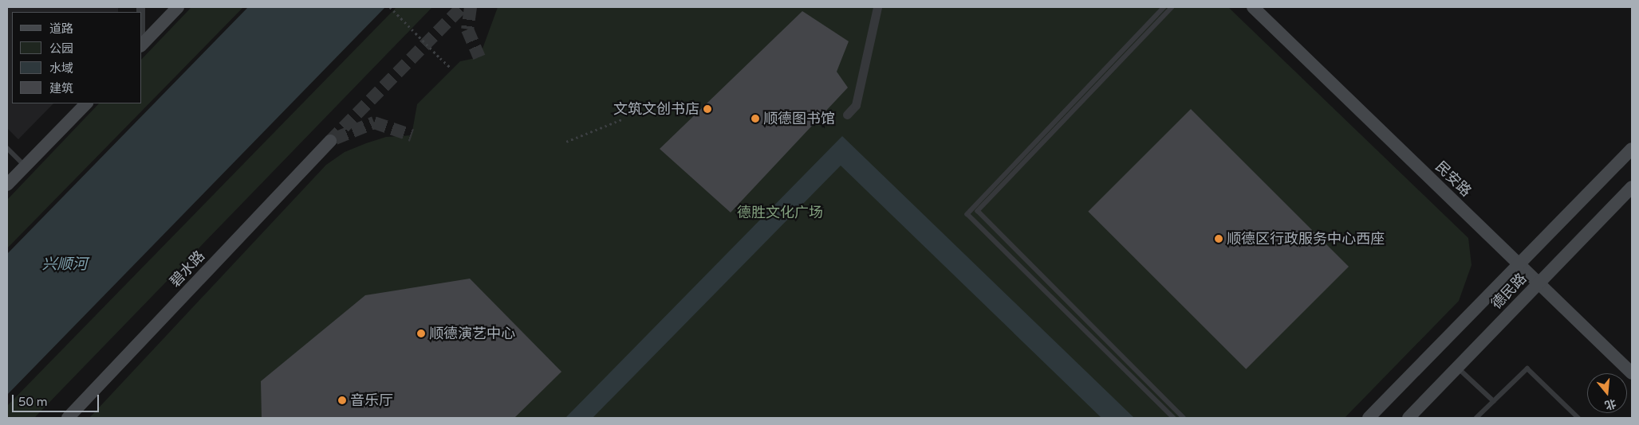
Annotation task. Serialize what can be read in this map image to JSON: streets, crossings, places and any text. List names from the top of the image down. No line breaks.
{"streets":{"main road":["民安路","碧水路","德民路"]},"crossings":[["民安路","德民路"]],"water":["兴顺河"],"parks":["德胜文化广场"],"places":["文筑文创书店","顺德图书馆","顺德区行政服务中心西座","顺德演艺中心","音乐厅"],"legend":["道路","公园","水域","建筑"],"scale_bar":"50 m","north":"bottom"}
